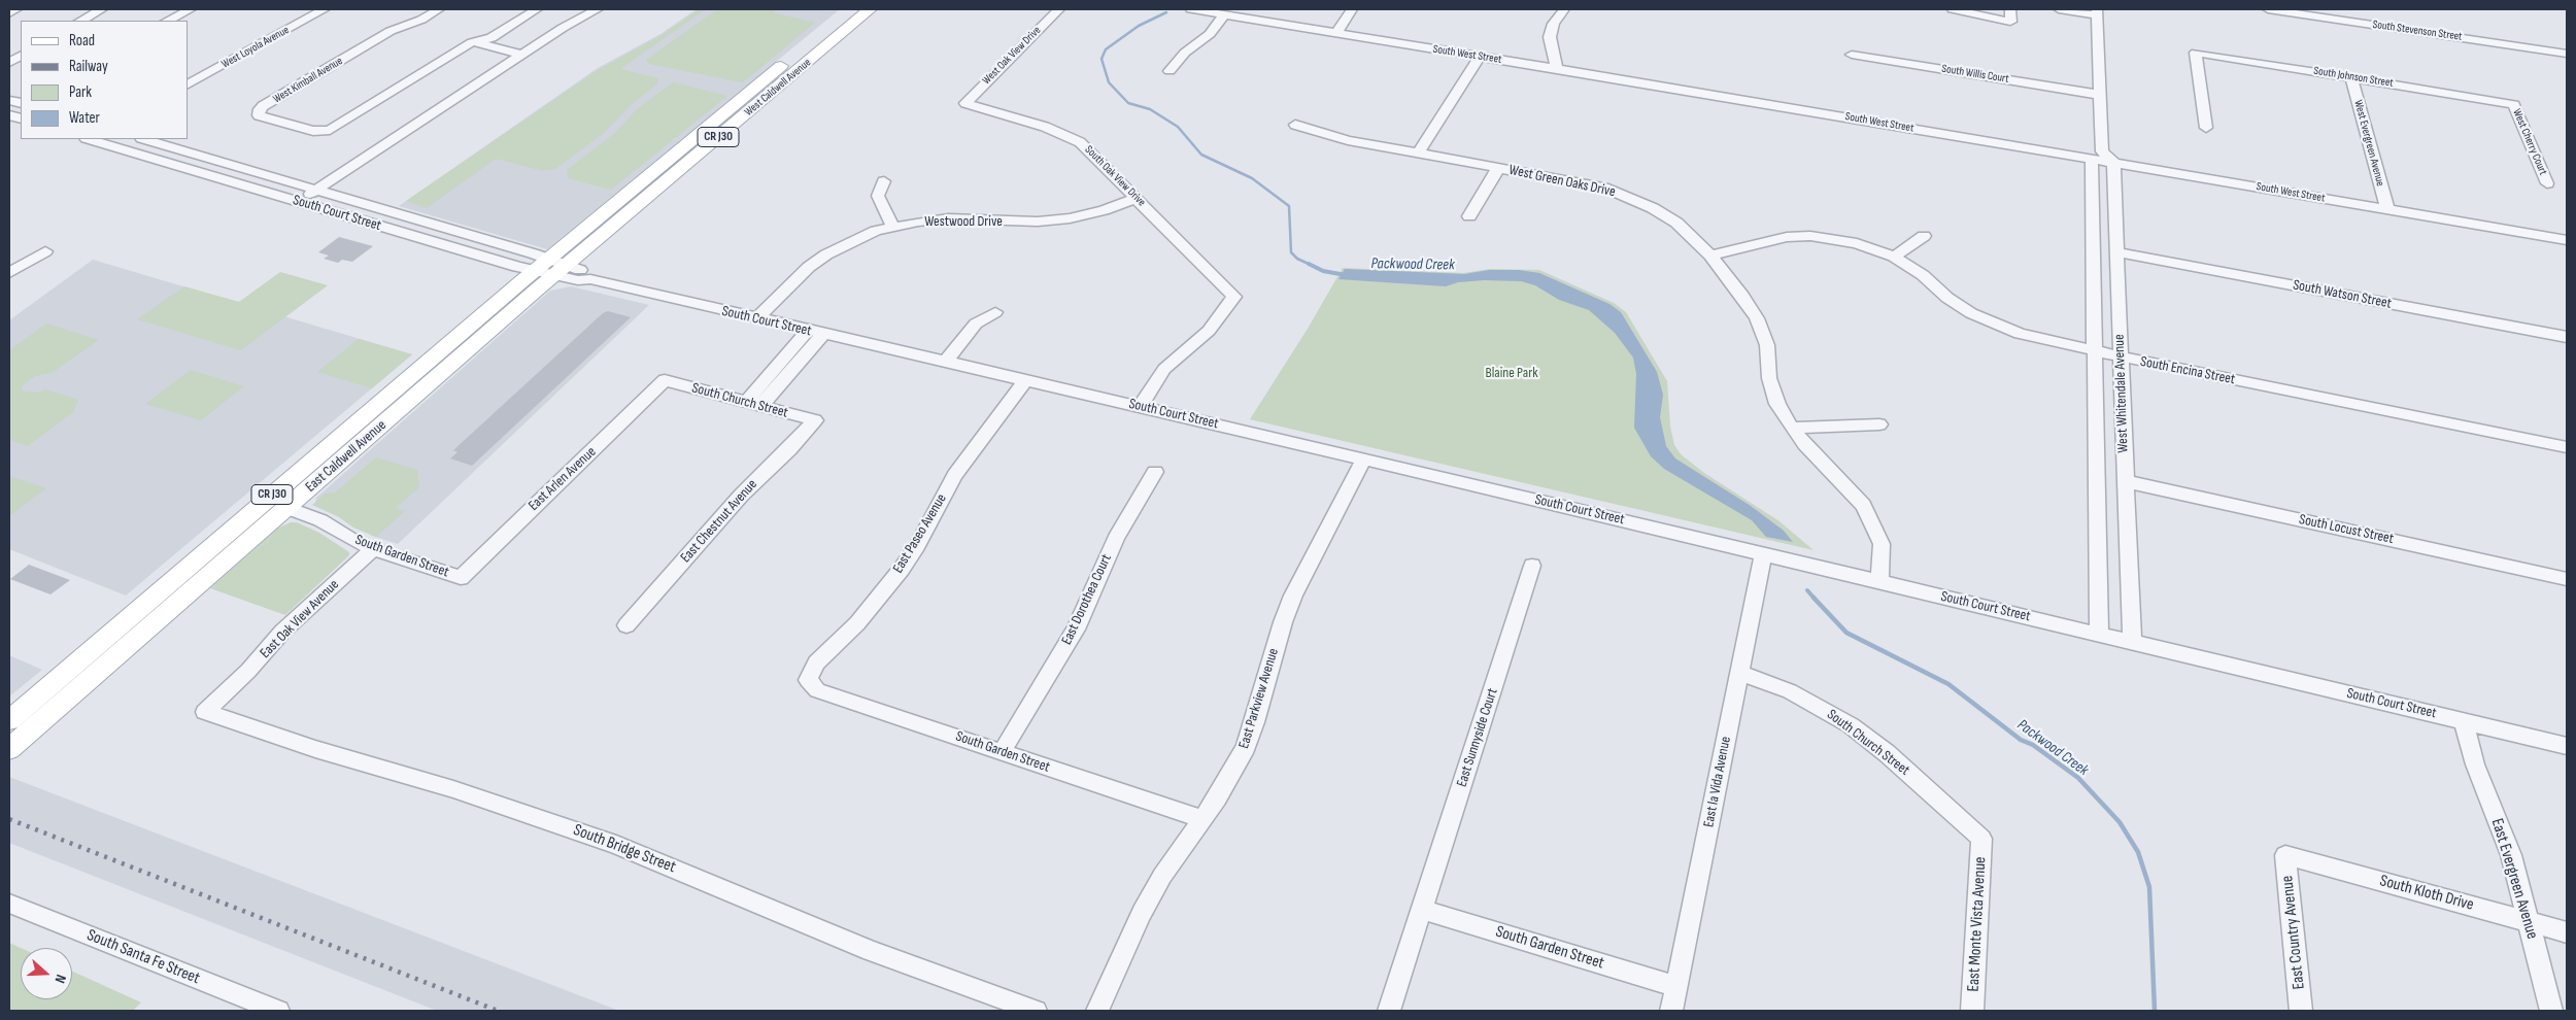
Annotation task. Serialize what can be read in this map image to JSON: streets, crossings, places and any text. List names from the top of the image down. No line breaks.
{"streets":{"main road":["West Caldwell Avenue","CR J30","East Caldwell Avenue"],"street":["South Stevenson Street","West Loyola Avenue","South West Street","West Oak View Drive","South Willis Court","South Johnson Street","West Kimball Avenue","West Cherry Court","West Evergreen Avenue","South Oak View Drive","West Green Oaks Drive","South Court Street","Westwood Drive","South Watson Street","South Encina Street","West Whitendale Avenue","South Church Street","East Arlen Avenue","East Chestnut Avenue","South Locust Street","East Paseo Avenue","South Garden Street","East Dorothea Court","East Oak View Avenue","East Parkview Avenue","East Sunnyside Court","East la Vida Avenue","South Bridge Street","East Evergreen Avenue","South Kloth Drive","East Monte Vista Avenue","East Country Avenue","South Santa Fe Street"]},"crossings":[["South West Street","West Evergreen Avenue"],["South West Street","West Whitendale Avenue"],["West Oak View Drive","South Oak View Drive"],["South Willis Court","West Whitendale Avenue"],["South Johnson Street","West Cherry Court"],["South Johnson Street","West Evergreen Avenue"],["West Caldwell Avenue","South Court Street"],["West Caldwell Avenue","East Caldwell Avenue"],["South Oak View Drive","South Court Street"],["South Oak View Drive","Westwood Drive"],["West Green Oaks Drive","South Court Street"],["West Green Oaks Drive","South Encina Street"],["South Court Street","Westwood Drive"],["South Court Street","West Whitendale Avenue"],["South Court Street","East Caldwell Avenue"],["South Court Street","East Paseo Avenue"],["South Court Street","East Parkview Avenue"],["South Court Street","East la Vida Avenue"],["South Court Street","East Evergreen Avenue"],["South Watson Street","West Whitendale Avenue"],["South Encina Street","West Whitendale Avenue"],["West Whitendale Avenue","South Locust Street"],["South Church Street","East Arlen Avenue"],["South Church Street","East Chestnut Avenue"],["South Church Street","East la Vida Avenue"],["South Church Street","East Monte Vista Avenue"],["East Caldwell Avenue","South Garden Street"],["East Arlen Avenue","South Garden Street"],["East Paseo Avenue","South Garden Street"],["South Garden Street","East Dorothea Court"],["South Garden Street","East Oak View Avenue"],["South Garden Street","East Parkview Avenue"],["South Garden Street","East Sunnyside Court"],["South Garden Street","East la Vida Avenue"],["East Oak View Avenue","South Bridge Street"],["East Evergreen Avenue","South Kloth Drive"],["South Kloth Drive","East Country Avenue"]],"water":["Packwood Creek"],"parks":["Blaine Park"],"legend":["Road","Railway","Park","Water"],"north":"right"}
